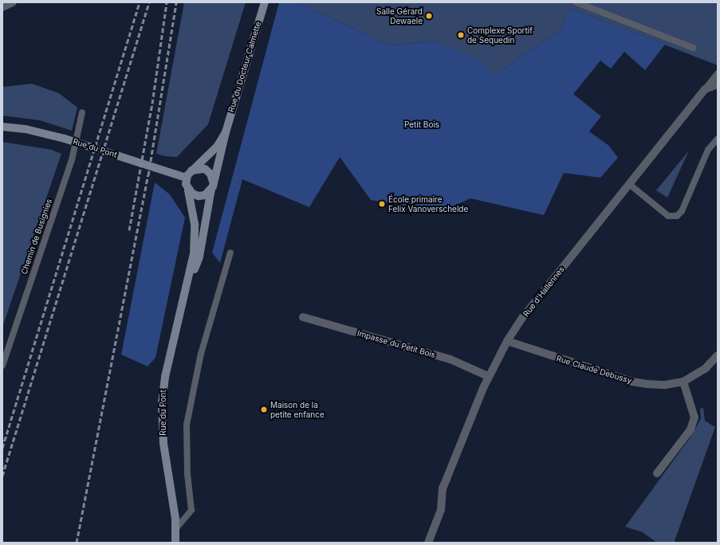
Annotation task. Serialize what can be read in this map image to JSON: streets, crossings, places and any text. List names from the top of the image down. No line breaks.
{"streets":{"street":["Rue du Docteur Calmette","Rue du Pont","Rue d'Hallennes","Impasse du Petit Bois","Rue Claude Debussy"],"lane":["Chemin de Busignies"]},"crossings":[["Rue du Docteur Calmette","Rue du Pont"],["Rue d'Hallennes","Impasse du Petit Bois"],["Rue d'Hallennes","Rue Claude Debussy"]],"parks":["Petit Bois"],"places":["Salle Gérard Dewaele","Complexe Sportif de Sequedin","École primaire Felix Vanoverschelde","Maison de la petite enfance"]}
